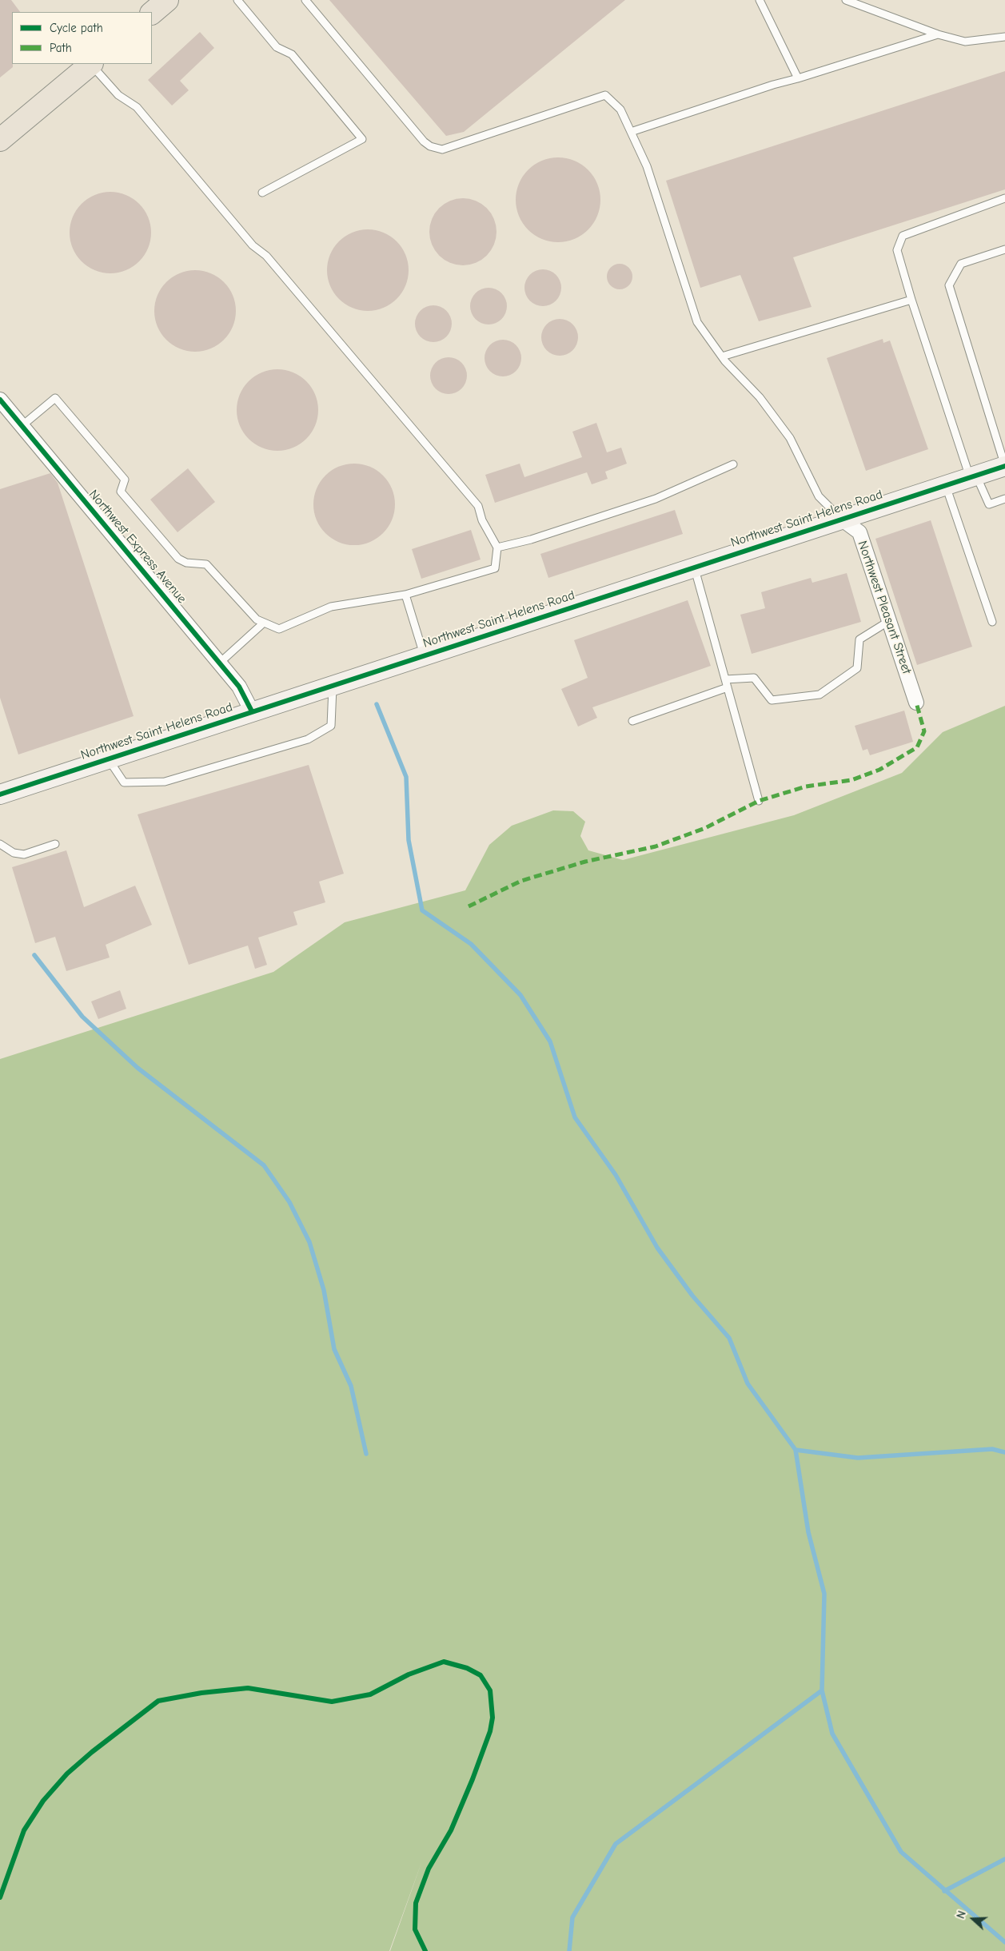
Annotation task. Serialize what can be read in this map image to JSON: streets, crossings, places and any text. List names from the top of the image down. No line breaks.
{"streets":{"main road":["Northwest Saint Helens Road"],"street":["Northwest Express Avenue","Northwest Pleasant Street"]},"crossings":[["Northwest Saint Helens Road","Northwest Express Avenue"],["Northwest Saint Helens Road","Northwest Pleasant Street"]],"legend":["Cycle path","Path"],"north":"left"}
